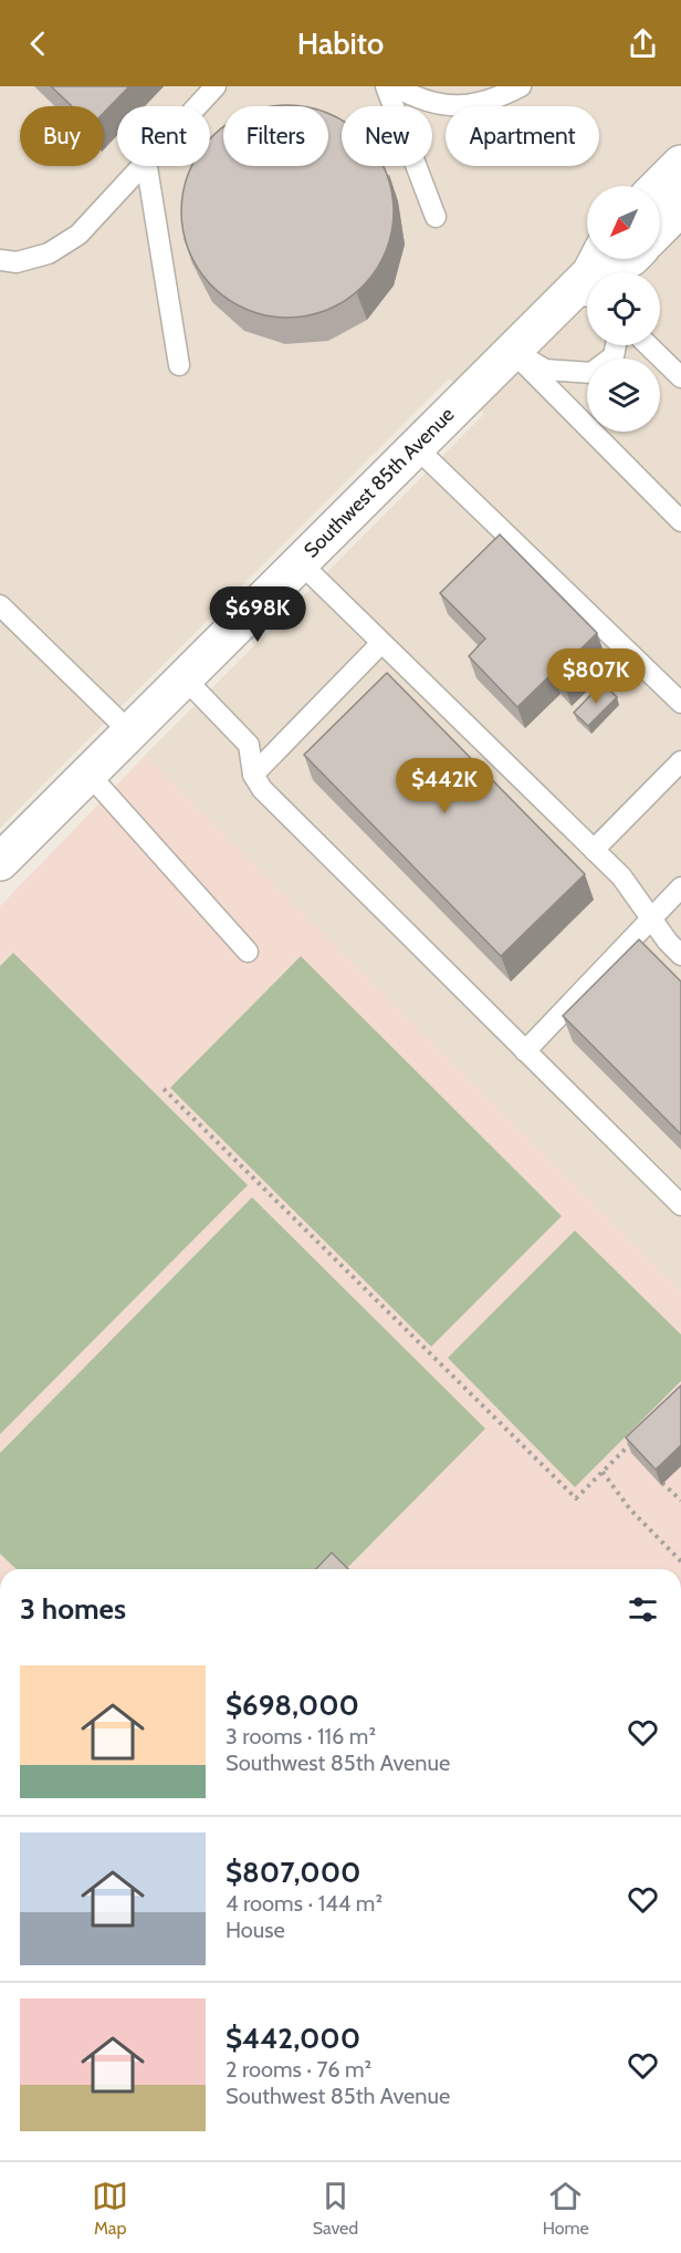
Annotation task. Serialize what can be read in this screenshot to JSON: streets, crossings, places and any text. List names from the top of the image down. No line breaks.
{"streets":{"street":["Southwest 85th Avenue"]},"north":"bottom left","page":{"header":"Habito","chip":["Buy","Rent","Filters","New","Apartment"],"price":["$698K","$807K","$442K"],"heading":"3 homes","list":[{"name":"$698,000","note":"3 rooms · 116 m² · Southwest 85th Avenue"},{"name":"$807,000","note":"4 rooms · 144 m² · House"},{"name":"$442,000","note":"2 rooms · 76 m² · Southwest 85th Avenue"}],"tabs":["Map","Saved","Home"]}}
